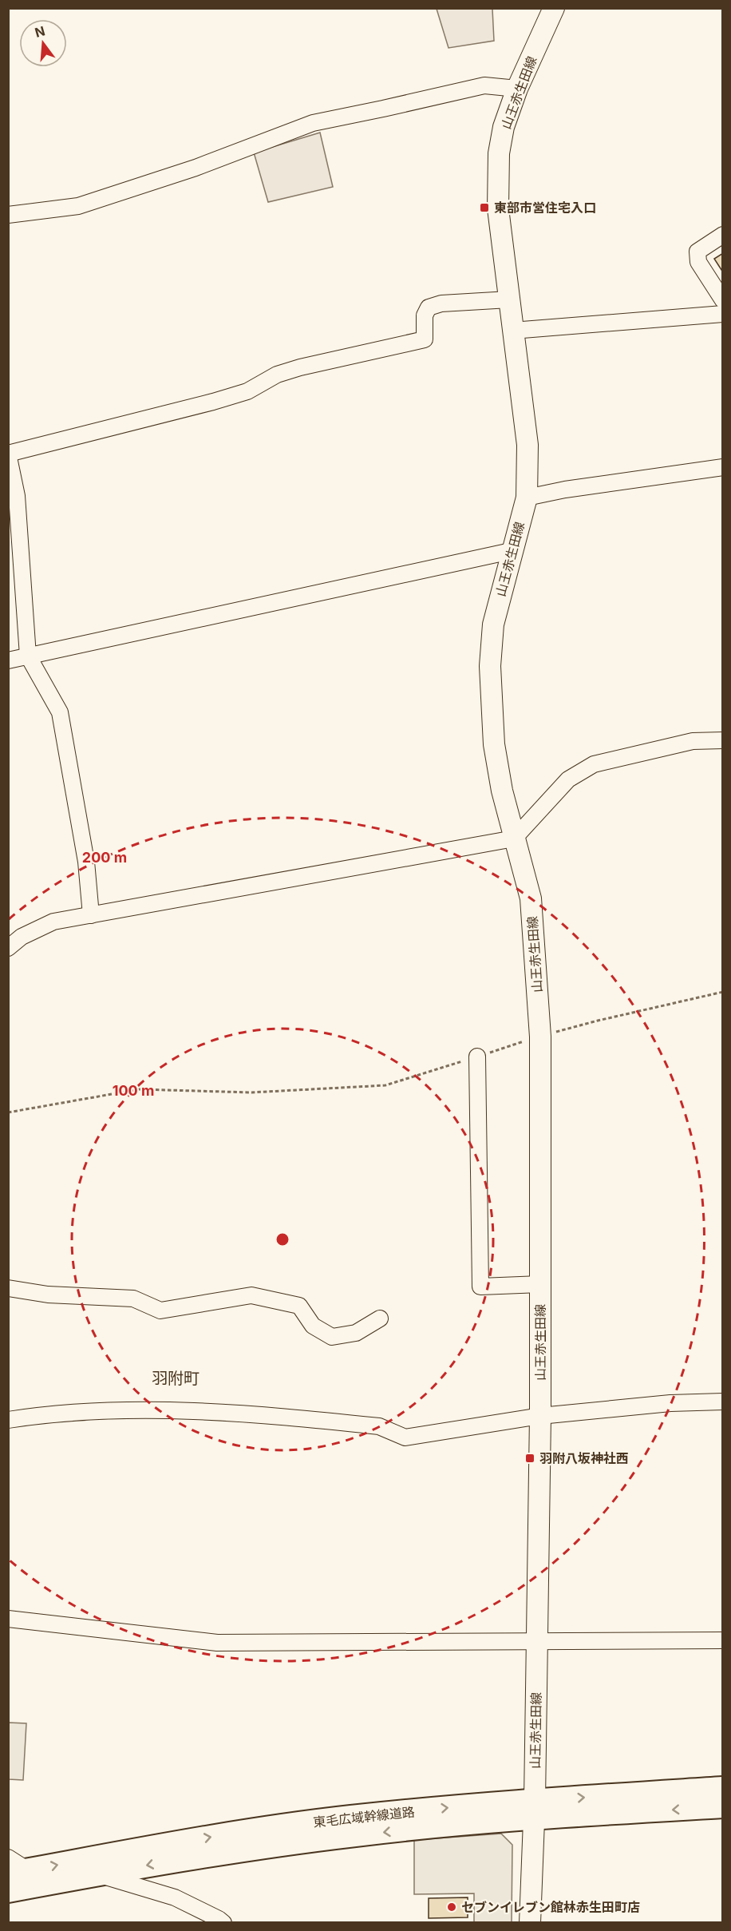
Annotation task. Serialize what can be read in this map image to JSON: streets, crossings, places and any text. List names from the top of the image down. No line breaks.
{"streets":{"highway":["東毛広域幹線道路"],"main road":["山王赤生田線"]},"crossings":[["山王赤生田線","東毛広域幹線道路"]],"districts":["羽附町"],"places":{"transit":["東部市営住宅入口","羽附八坂神社西"],"other":["セブンイレブン館林赤生田町店"]},"north":"top","rings":["200 m","100 m"]}
